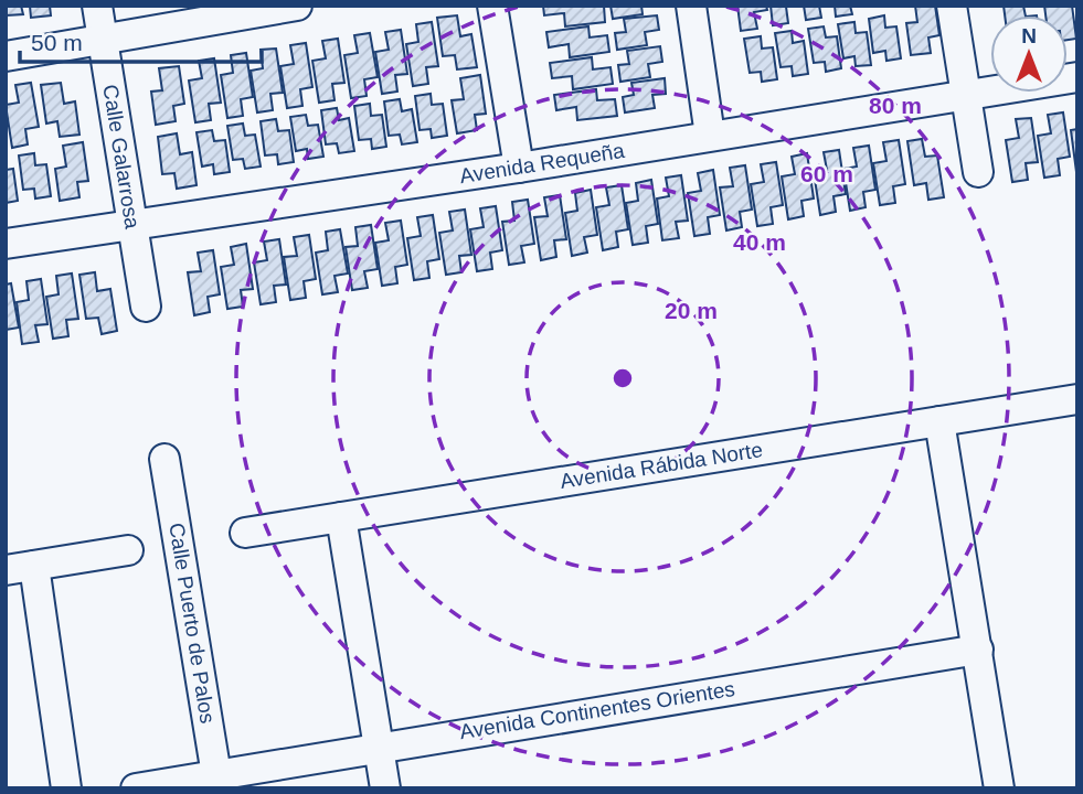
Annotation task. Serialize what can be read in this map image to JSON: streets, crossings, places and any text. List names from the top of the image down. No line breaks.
{"streets":{"street":["Calle Galarrosa","Avenida Requeña","Avenida Rábida Norte","Calle Puerto de Palos","Avenida Continentes Orientes"]},"crossings":[["Calle Galarrosa","Avenida Requeña"],["Calle Puerto de Palos","Avenida Continentes Orientes"]],"scale_bar":"50 m","north":"top","rings":["80 m","60 m","40 m","20 m"]}
